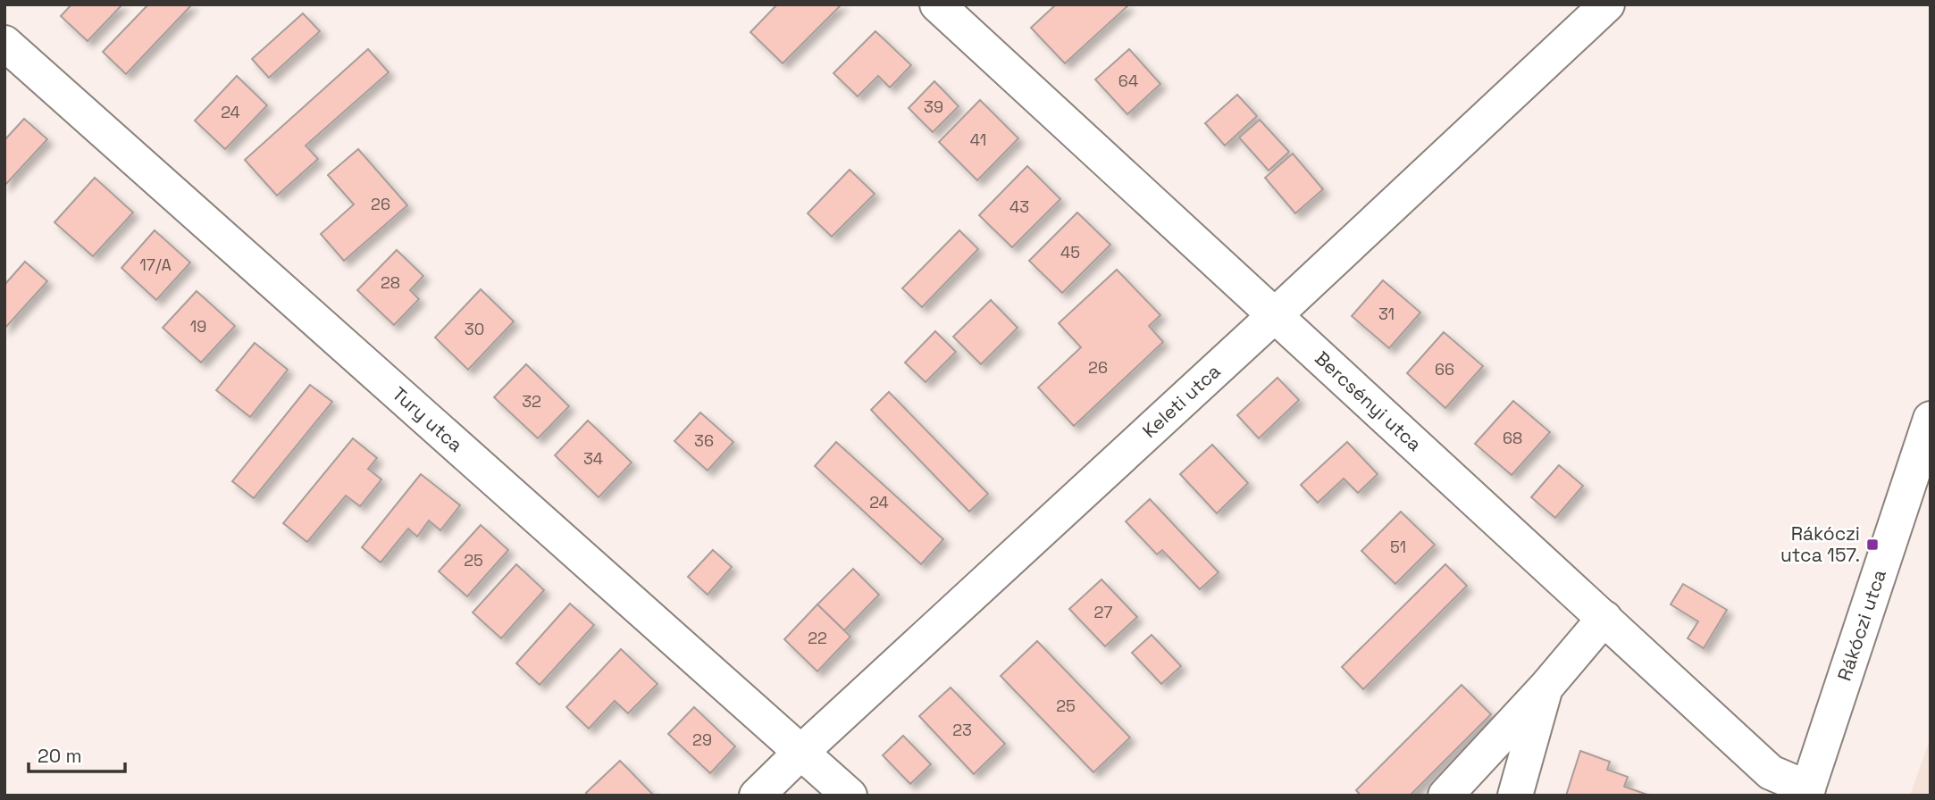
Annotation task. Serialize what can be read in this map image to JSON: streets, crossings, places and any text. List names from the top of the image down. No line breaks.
{"streets":{"street":["Keleti utca","Bercsényi utca","Tury utca","Rákóczi utca"]},"crossings":[["Keleti utca","Bercsényi utca"],["Keleti utca","Tury utca"],["Bercsényi utca","Rákóczi utca"]],"places":{"transit":["Rákóczi utca 157."]},"house_numbers":["64","39","24","41","26","43","45","17/A","28","31","19","30","26","66","32","68","36","34","24","51","25","27","22","25","23","29"],"scale_bar":"20 m"}
